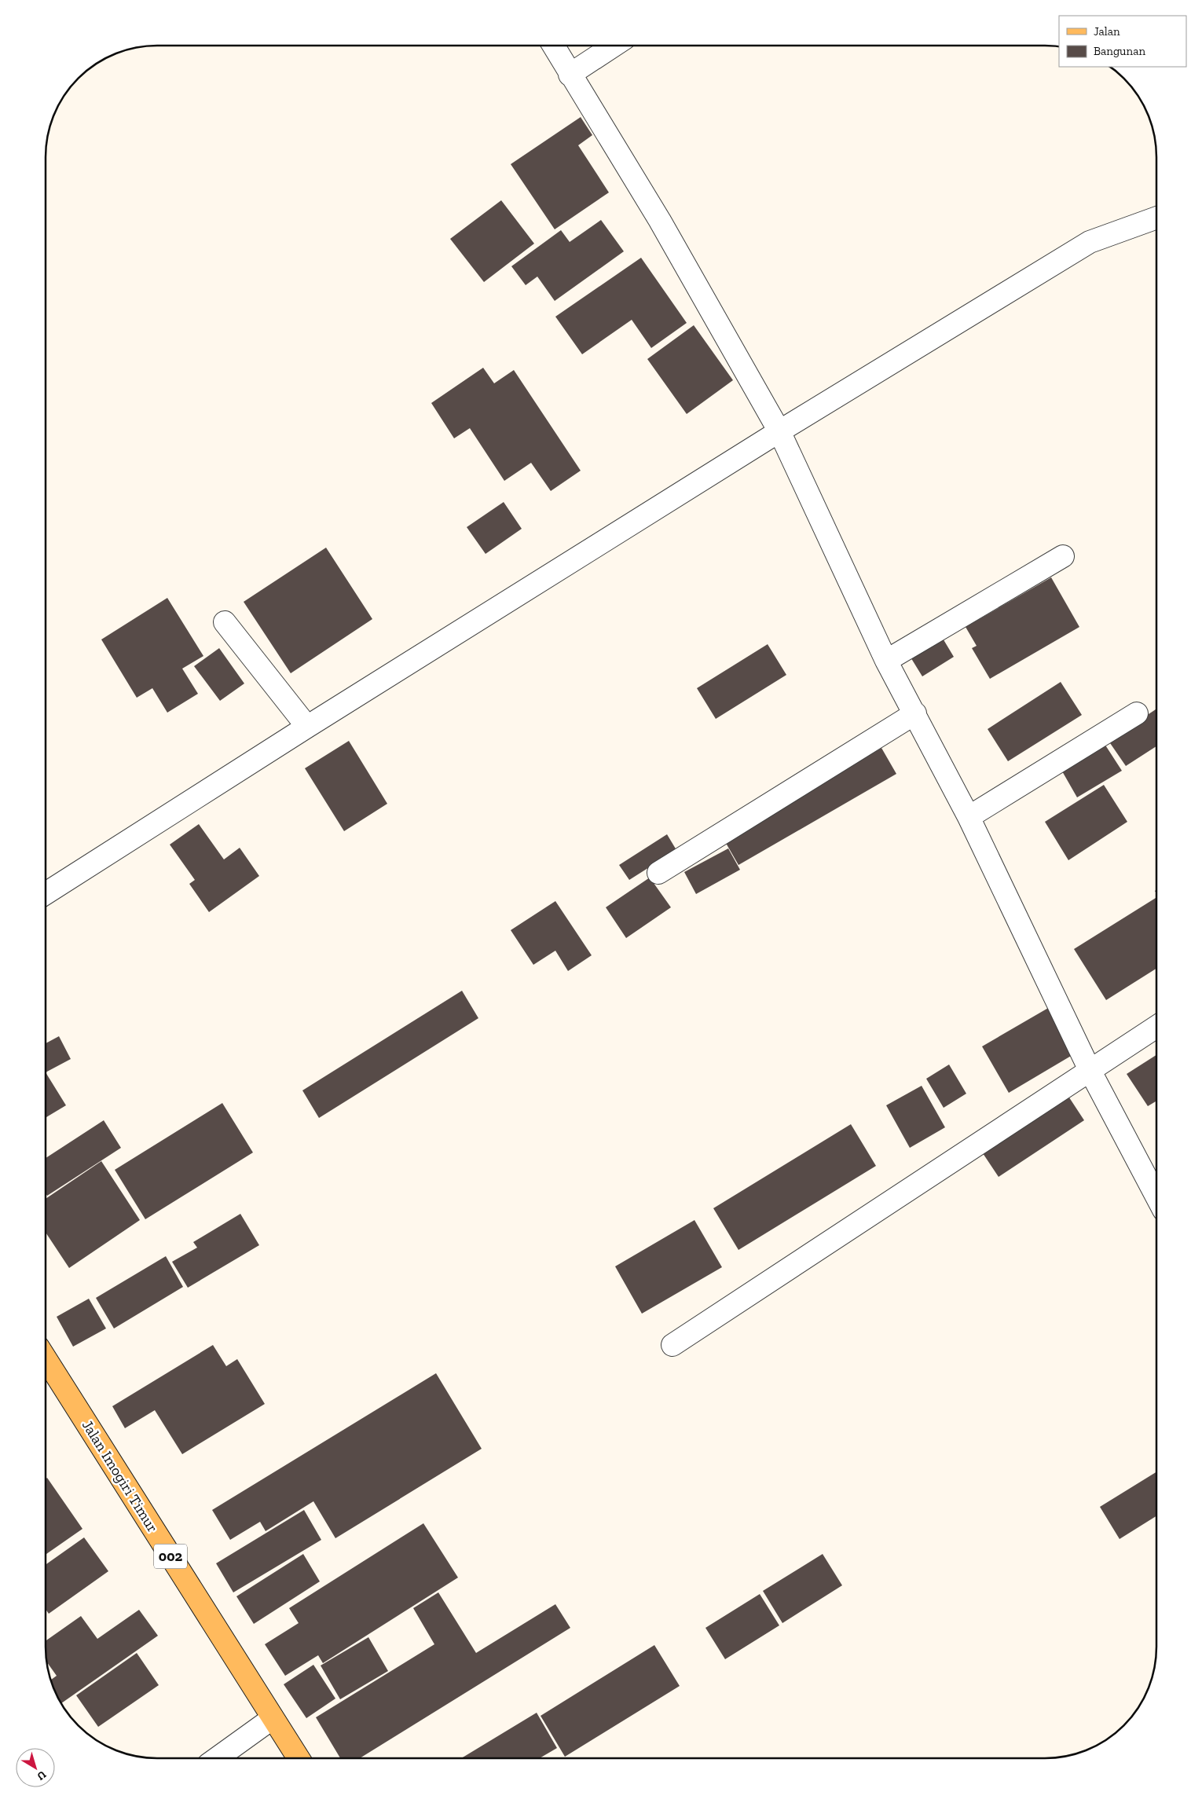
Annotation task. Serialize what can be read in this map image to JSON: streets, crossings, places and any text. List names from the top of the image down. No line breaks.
{"streets":{"main road":["Jalan Imogiri Timur","002"]},"legend":["Jalan","Bangunan"],"north":"bottom right"}
